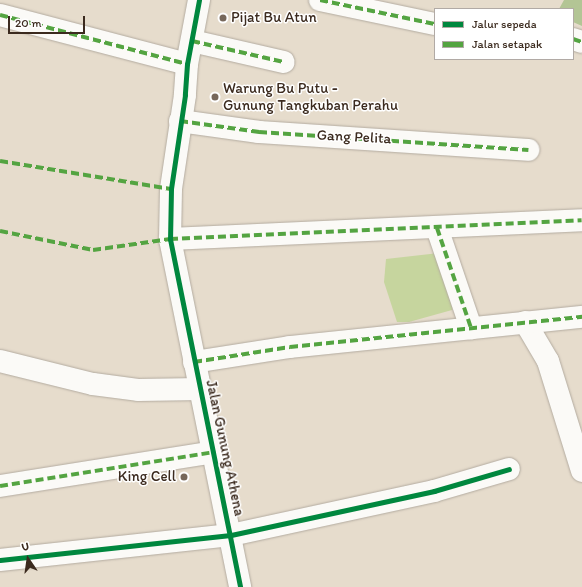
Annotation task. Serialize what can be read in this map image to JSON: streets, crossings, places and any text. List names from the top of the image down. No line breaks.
{"streets":{"street":["Gang Pelita","Jalan Gunung Athena"]},"crossings":[["Gang Pelita","Jalan Gunung Athena"]],"places":["Pijat Bu Atun","Warung Bu Putu - Gunung Tangkuban Perahu","King Cell"],"legend":["Jalur sepeda","Jalan setapak"],"scale_bar":"20 m","north":"top"}
